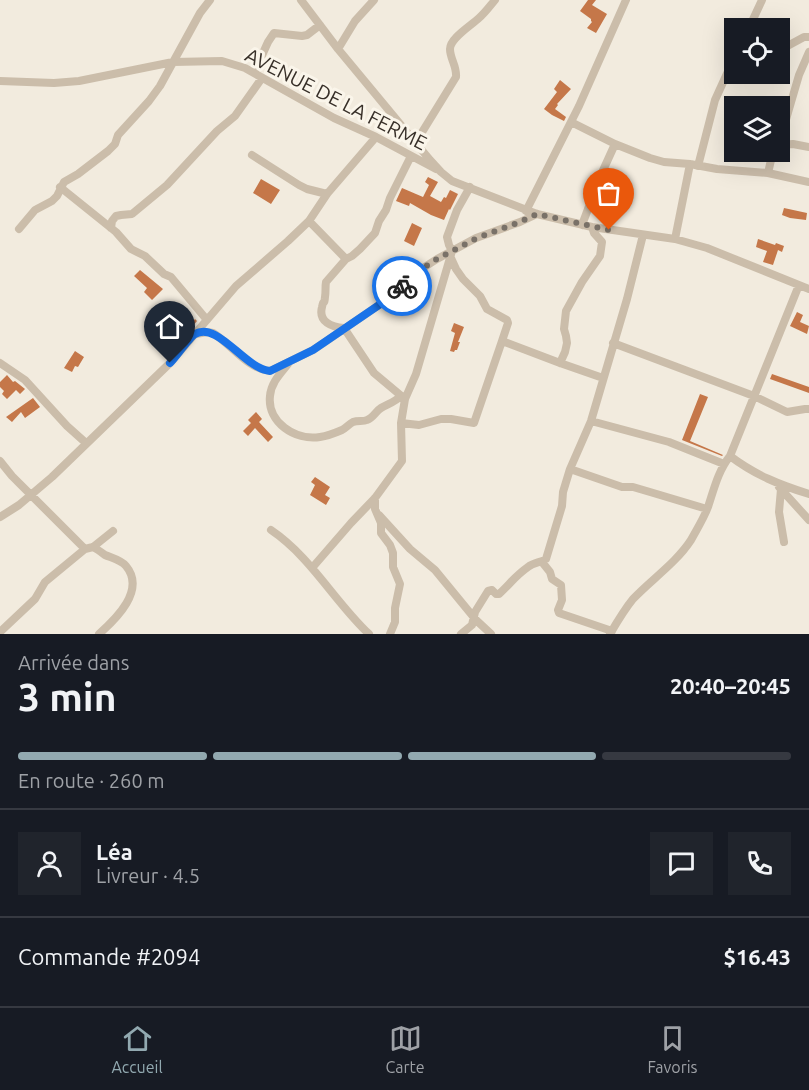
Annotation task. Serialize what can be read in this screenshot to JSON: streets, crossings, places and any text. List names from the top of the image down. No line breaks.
{"streets":{"street":["AVENUE DE LA FERME"]},"page":{"heading":["3 min","Arrivée dans","20:40–20:45"],"panel":["Léa","Livreur · 4.5","Commande #2094","$16.43"],"bar":"En route · 260 m","tabs":["Accueil","Carte","Favoris"]}}
